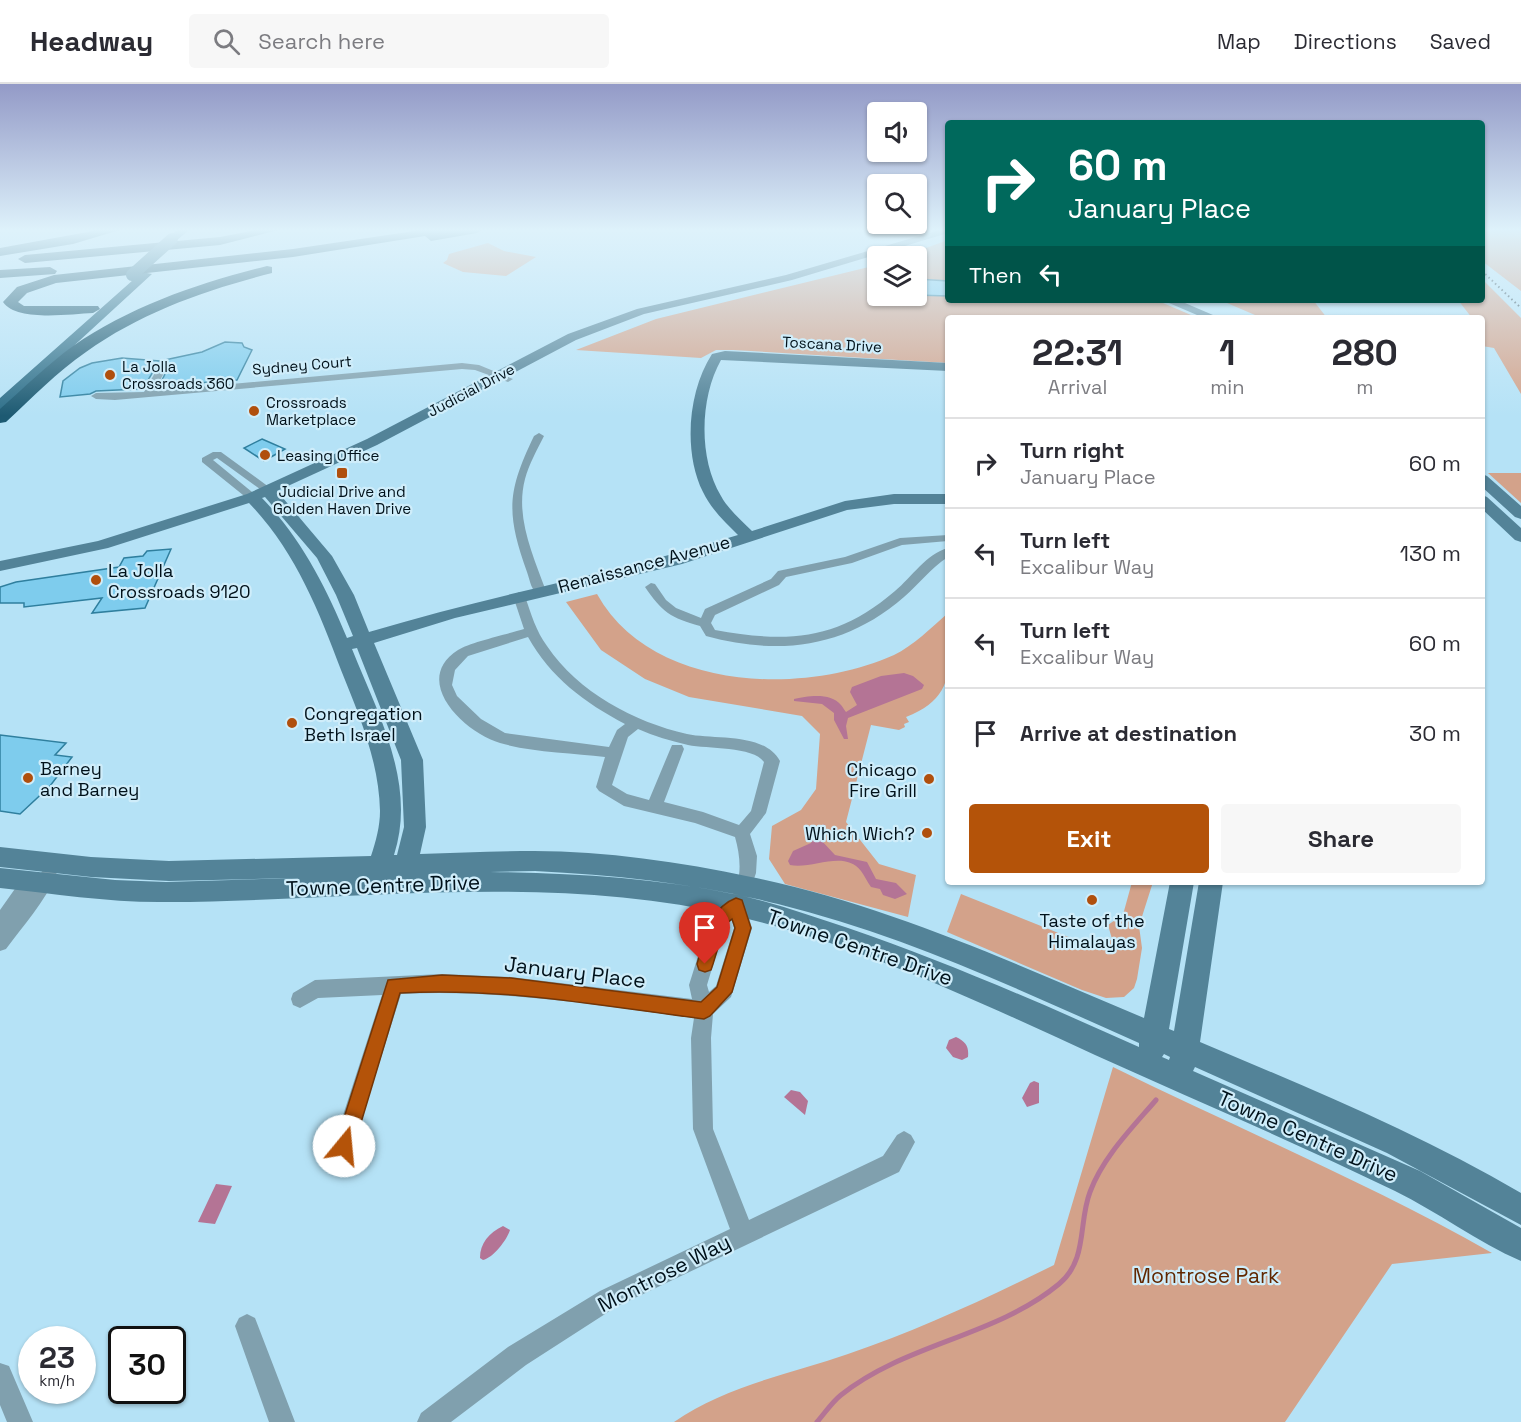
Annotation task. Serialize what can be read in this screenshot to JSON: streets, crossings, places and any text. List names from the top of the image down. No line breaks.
{"streets":{"street":["Toscana Drive","Sydney Court","Judicial Drive","Renaissance Avenue","Towne Centre Drive","January Place","Montrose Way"]},"crossings":[["Toscana Drive","Renaissance Avenue"],["Sydney Court","Judicial Drive"]],"parks":["Montrose Park"],"places":{"other":["La Jolla Crossroads 360","Crossroads Marketplace","Leasing Office","La Jolla Crossroads 9120","Congregation Beth Israel","Barney and Barney","Chicago Fire Grill","Which Wich?","Taste of the Himalayas"],"transit":["Judicial Drive and Golden Haven Drive"]},"page":{"header":"Headway","search":"Search here","nav":["Map","Directions","Saved"],"turn":["60 m","January Place"],"then":"Then","eta":["22:31","Arrival","1","min","280","m"],"list":[{"name":"Turn right","note":"January Place","value":"60 m"},{"name":"Turn left","note":"Excalibur Way","value":"130 m"},{"name":"Turn left","note":"Excalibur Way","value":"60 m"},{"name":"Arrive at destination","value":"30 m"}],"buttons":["Exit","Share"],"speed":"23 km/h","limit":"30"}}
